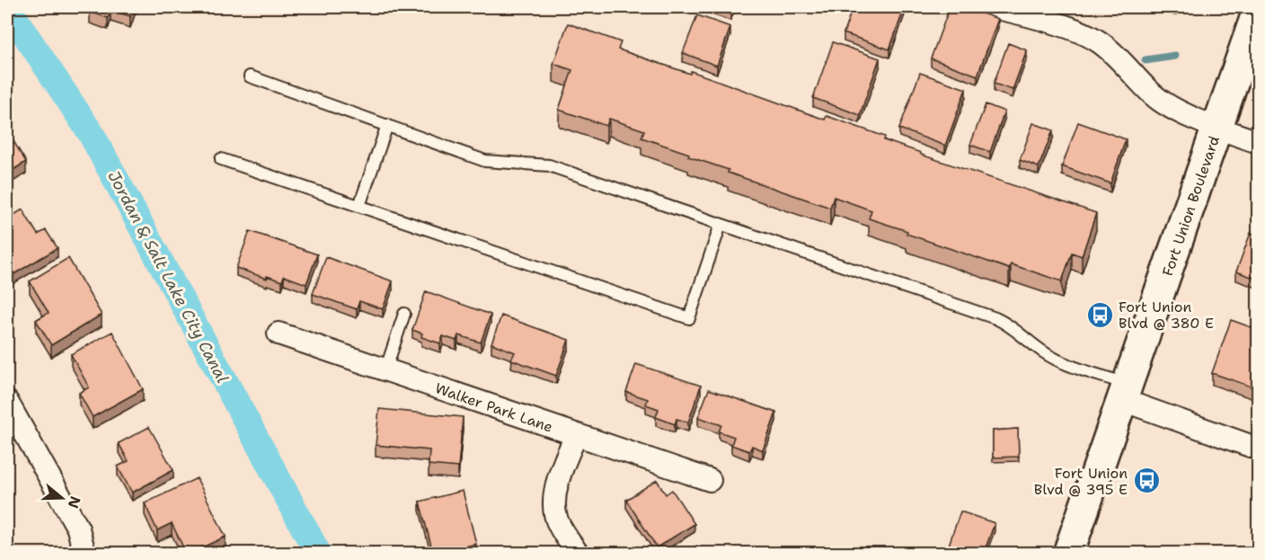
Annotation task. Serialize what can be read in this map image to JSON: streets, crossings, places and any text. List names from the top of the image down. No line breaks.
{"streets":{"main road":["Fort Union Boulevard"],"street":["Walker Park Lane"]},"water":["Jordan & Salt Lake City Canal"],"places":{"bus stop":["Fort Union Blvd @ 380 E","Fort Union Blvd @ 395 E"]},"north":"right"}
